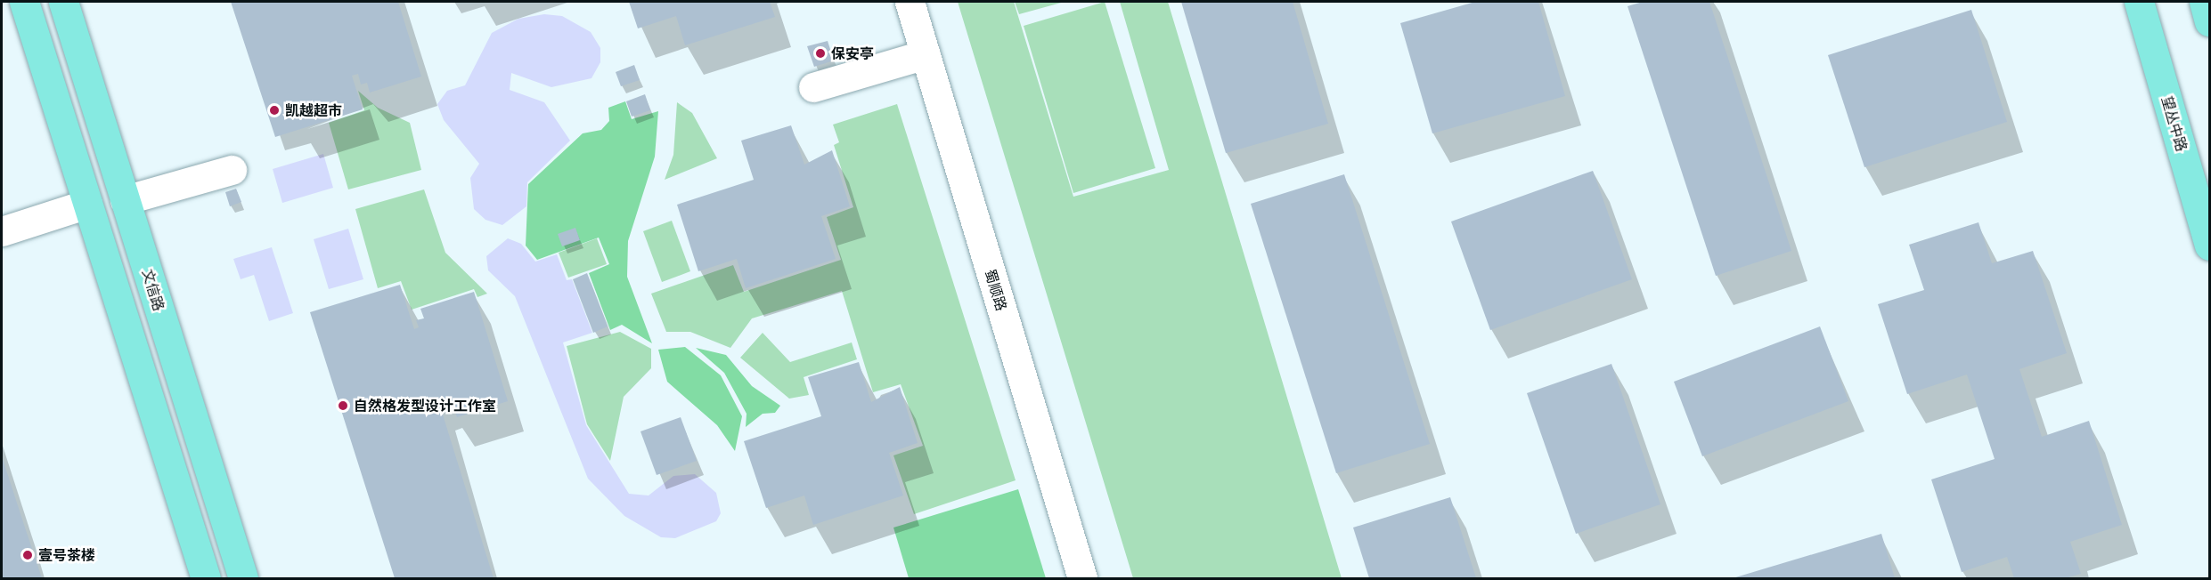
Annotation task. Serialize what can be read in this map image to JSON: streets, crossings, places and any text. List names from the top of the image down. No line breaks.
{"streets":{"main road":["望丛中路","文信路"],"street":["蜀顺路"]},"places":["保安亭","凯越超市","自然格发型设计工作室","壹号茶楼"]}
